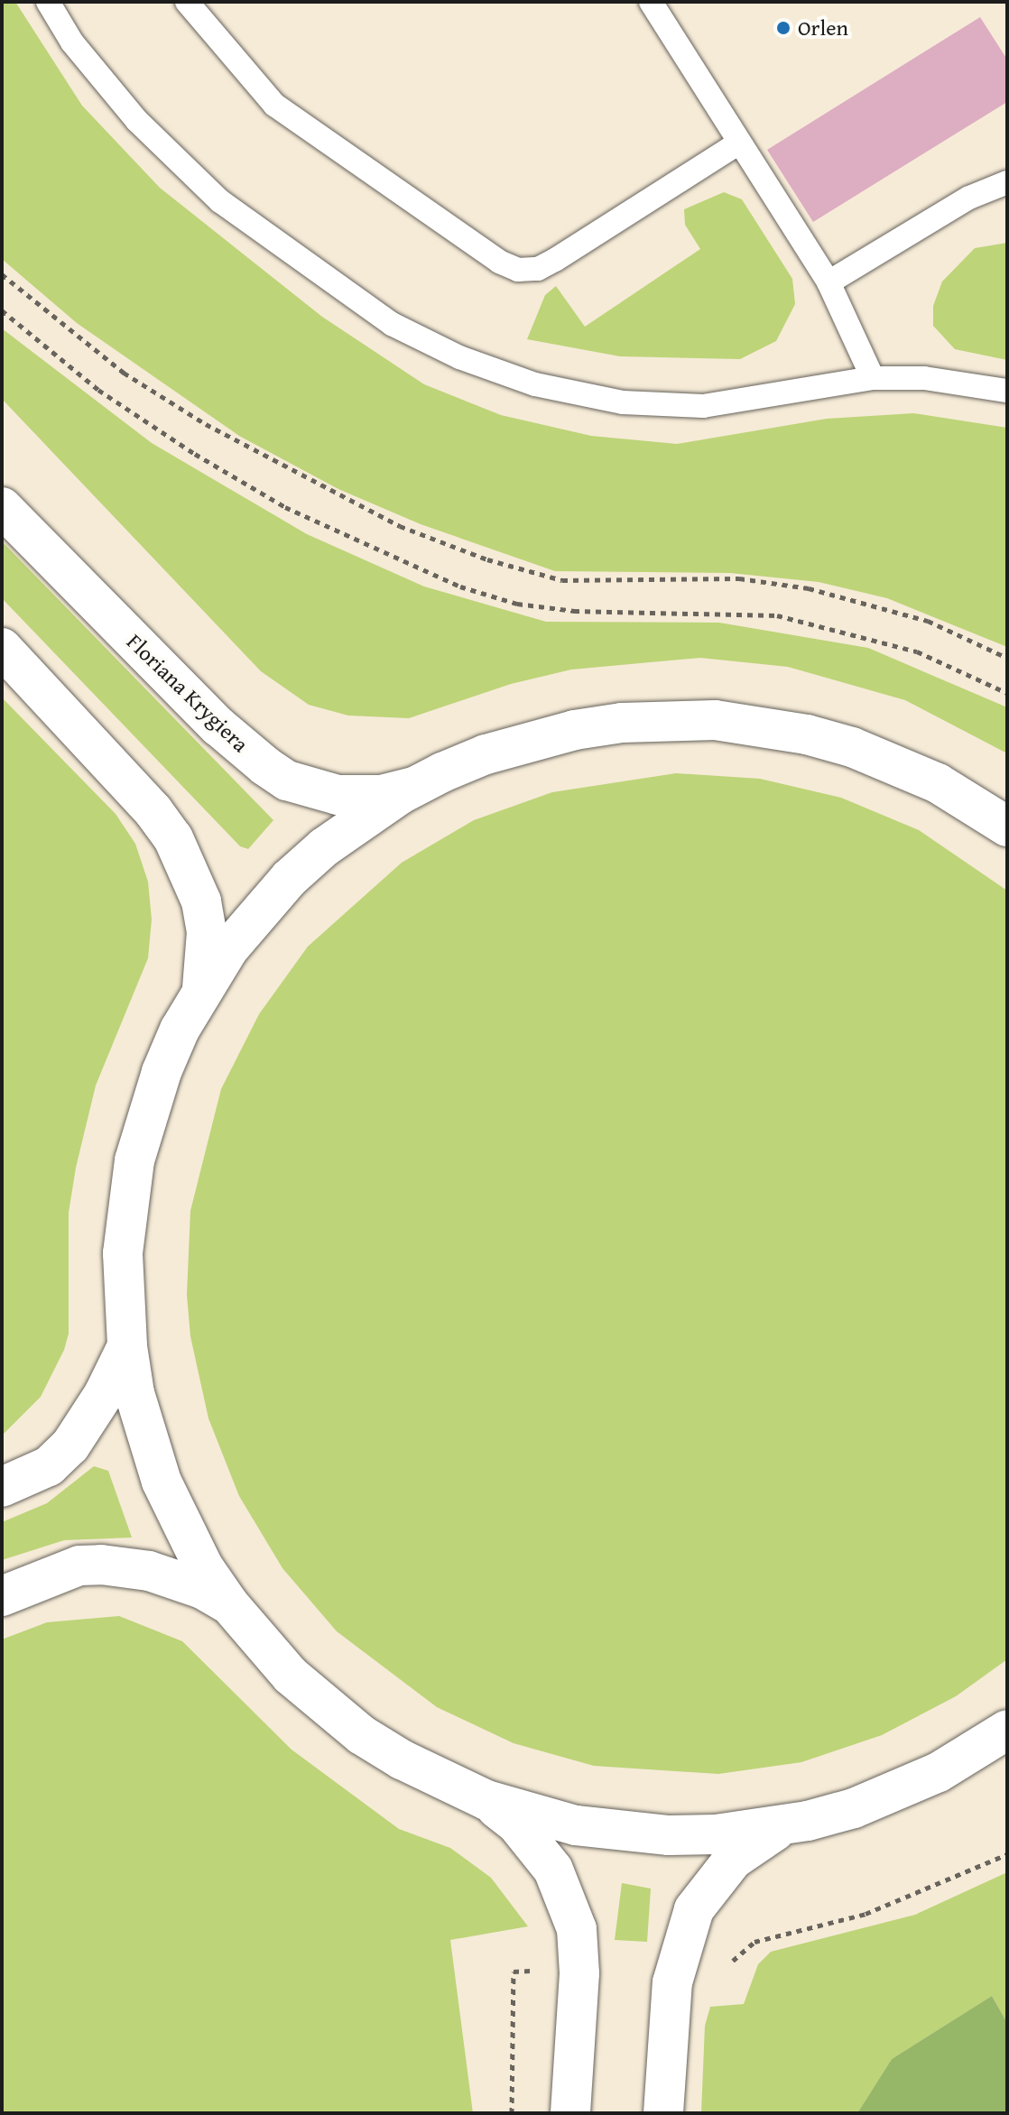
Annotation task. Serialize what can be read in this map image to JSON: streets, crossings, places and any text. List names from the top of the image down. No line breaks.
{"streets":{"main road":["Floriana Krygiera"]},"places":["Orlen"]}
